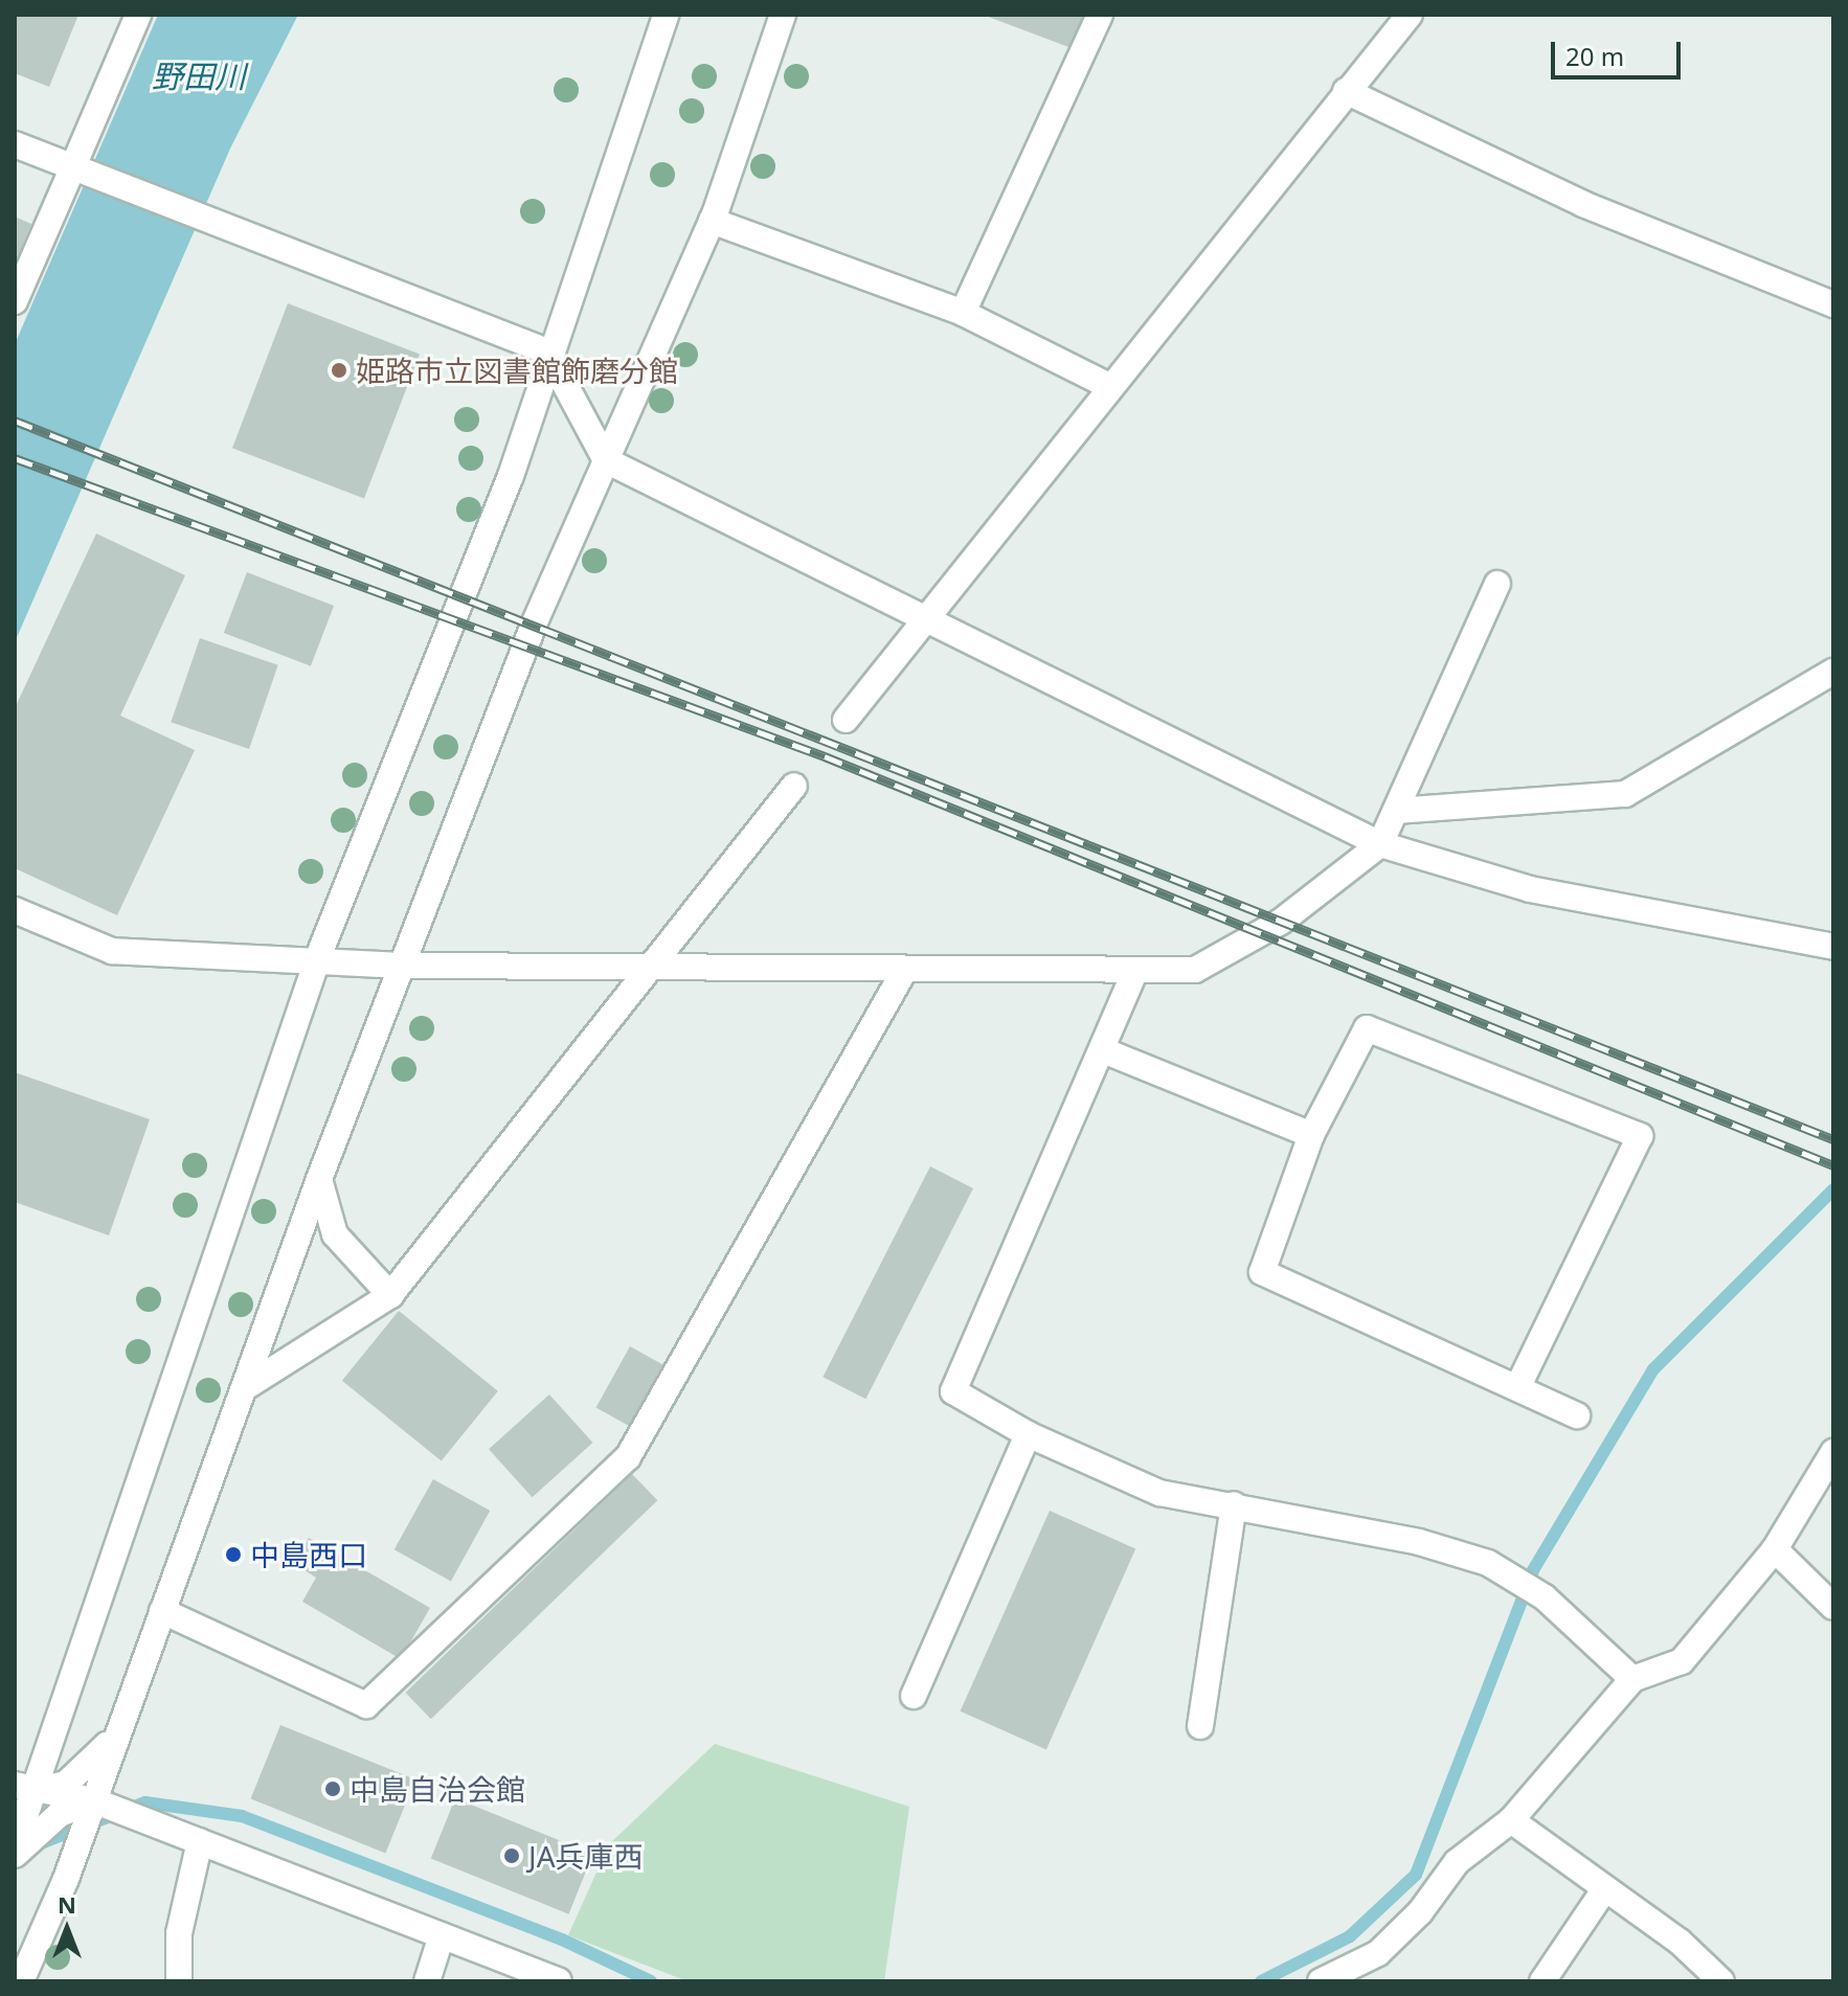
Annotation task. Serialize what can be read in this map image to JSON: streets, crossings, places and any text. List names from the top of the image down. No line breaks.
{"water":["野田川"],"places":["姫路市立図書館飾磨分館","中島西口","中島自治会館","JA兵庫西"],"scale_bar":"20 m","north":"top"}
